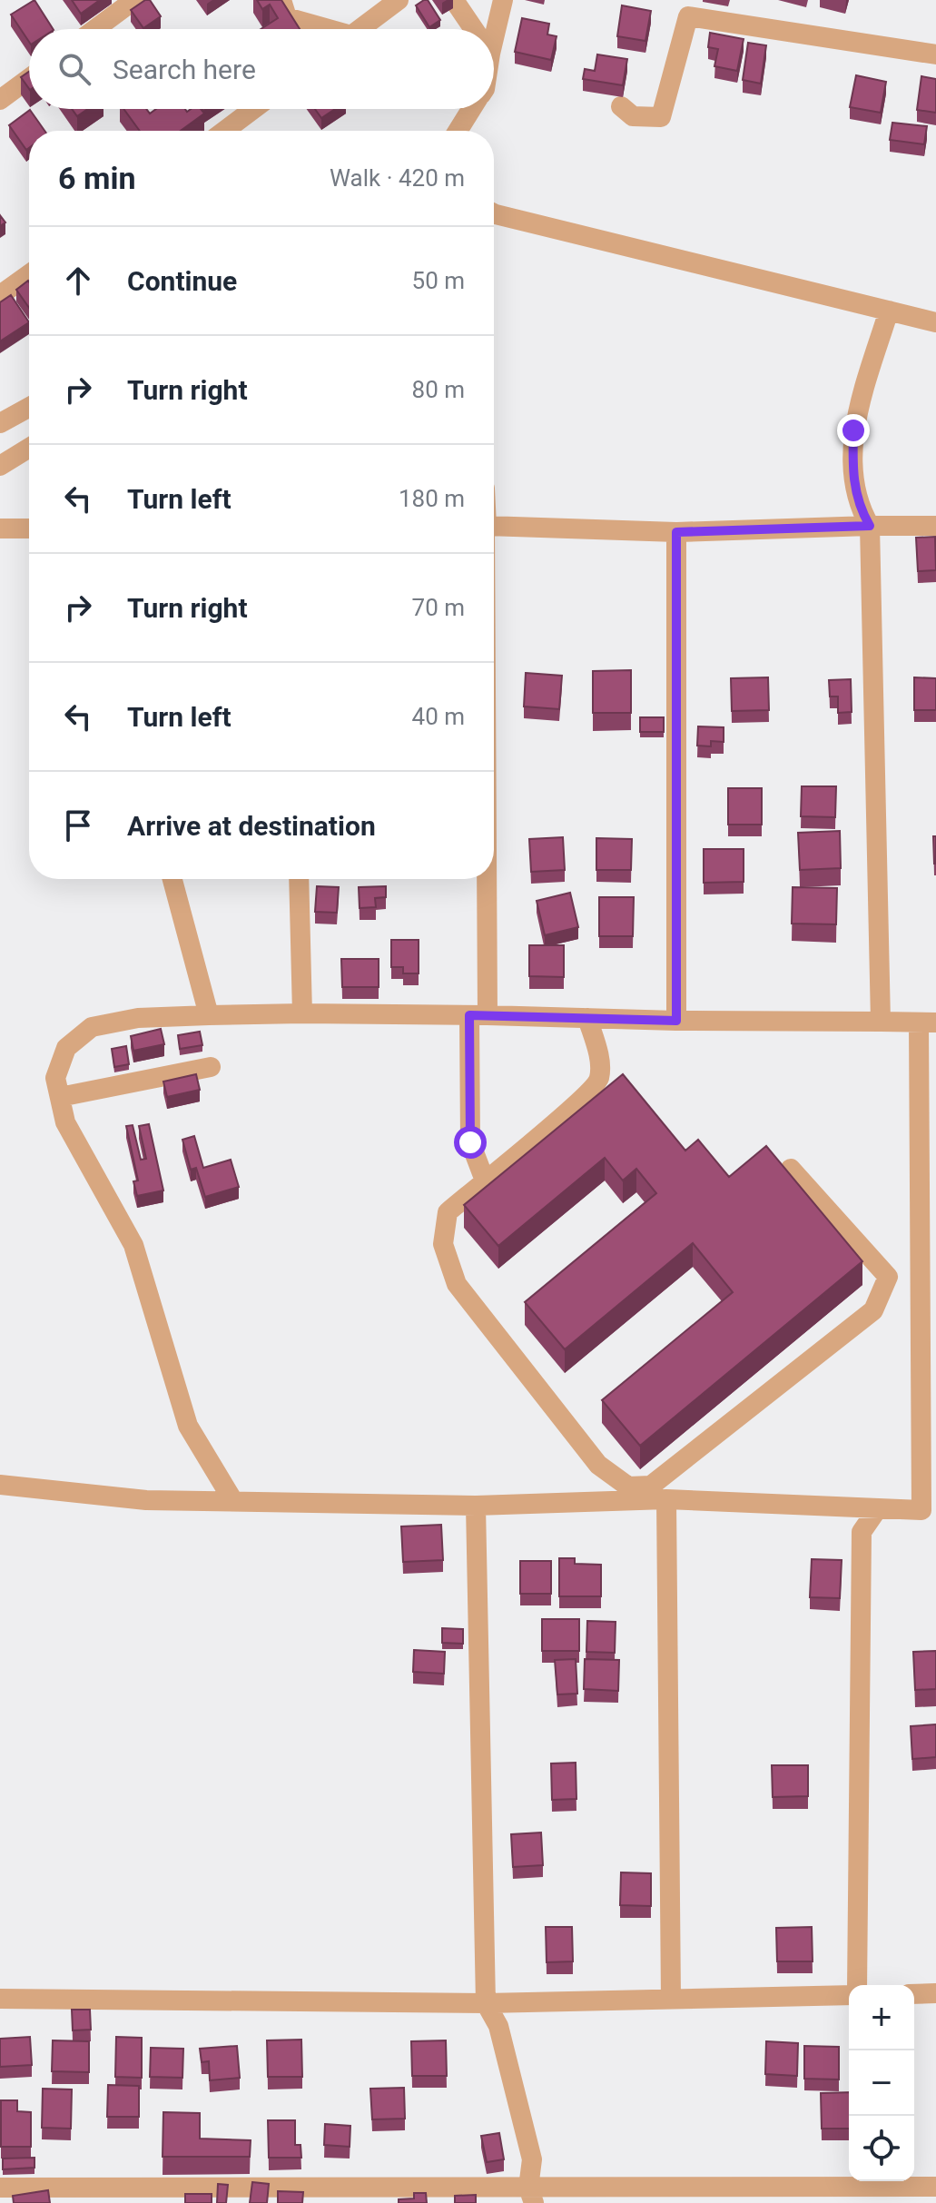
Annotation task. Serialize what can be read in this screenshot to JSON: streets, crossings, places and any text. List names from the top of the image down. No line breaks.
{"page":{"search":"Search here","heading":["6 min","Walk · 420 m"],"list":[["Continue","50 m"],["Turn right","80 m"],["Turn left","180 m"],["Turn right","70 m"],["Turn left","40 m"],"Arrive at destination"],"map_buttons":["+","−"]}}
